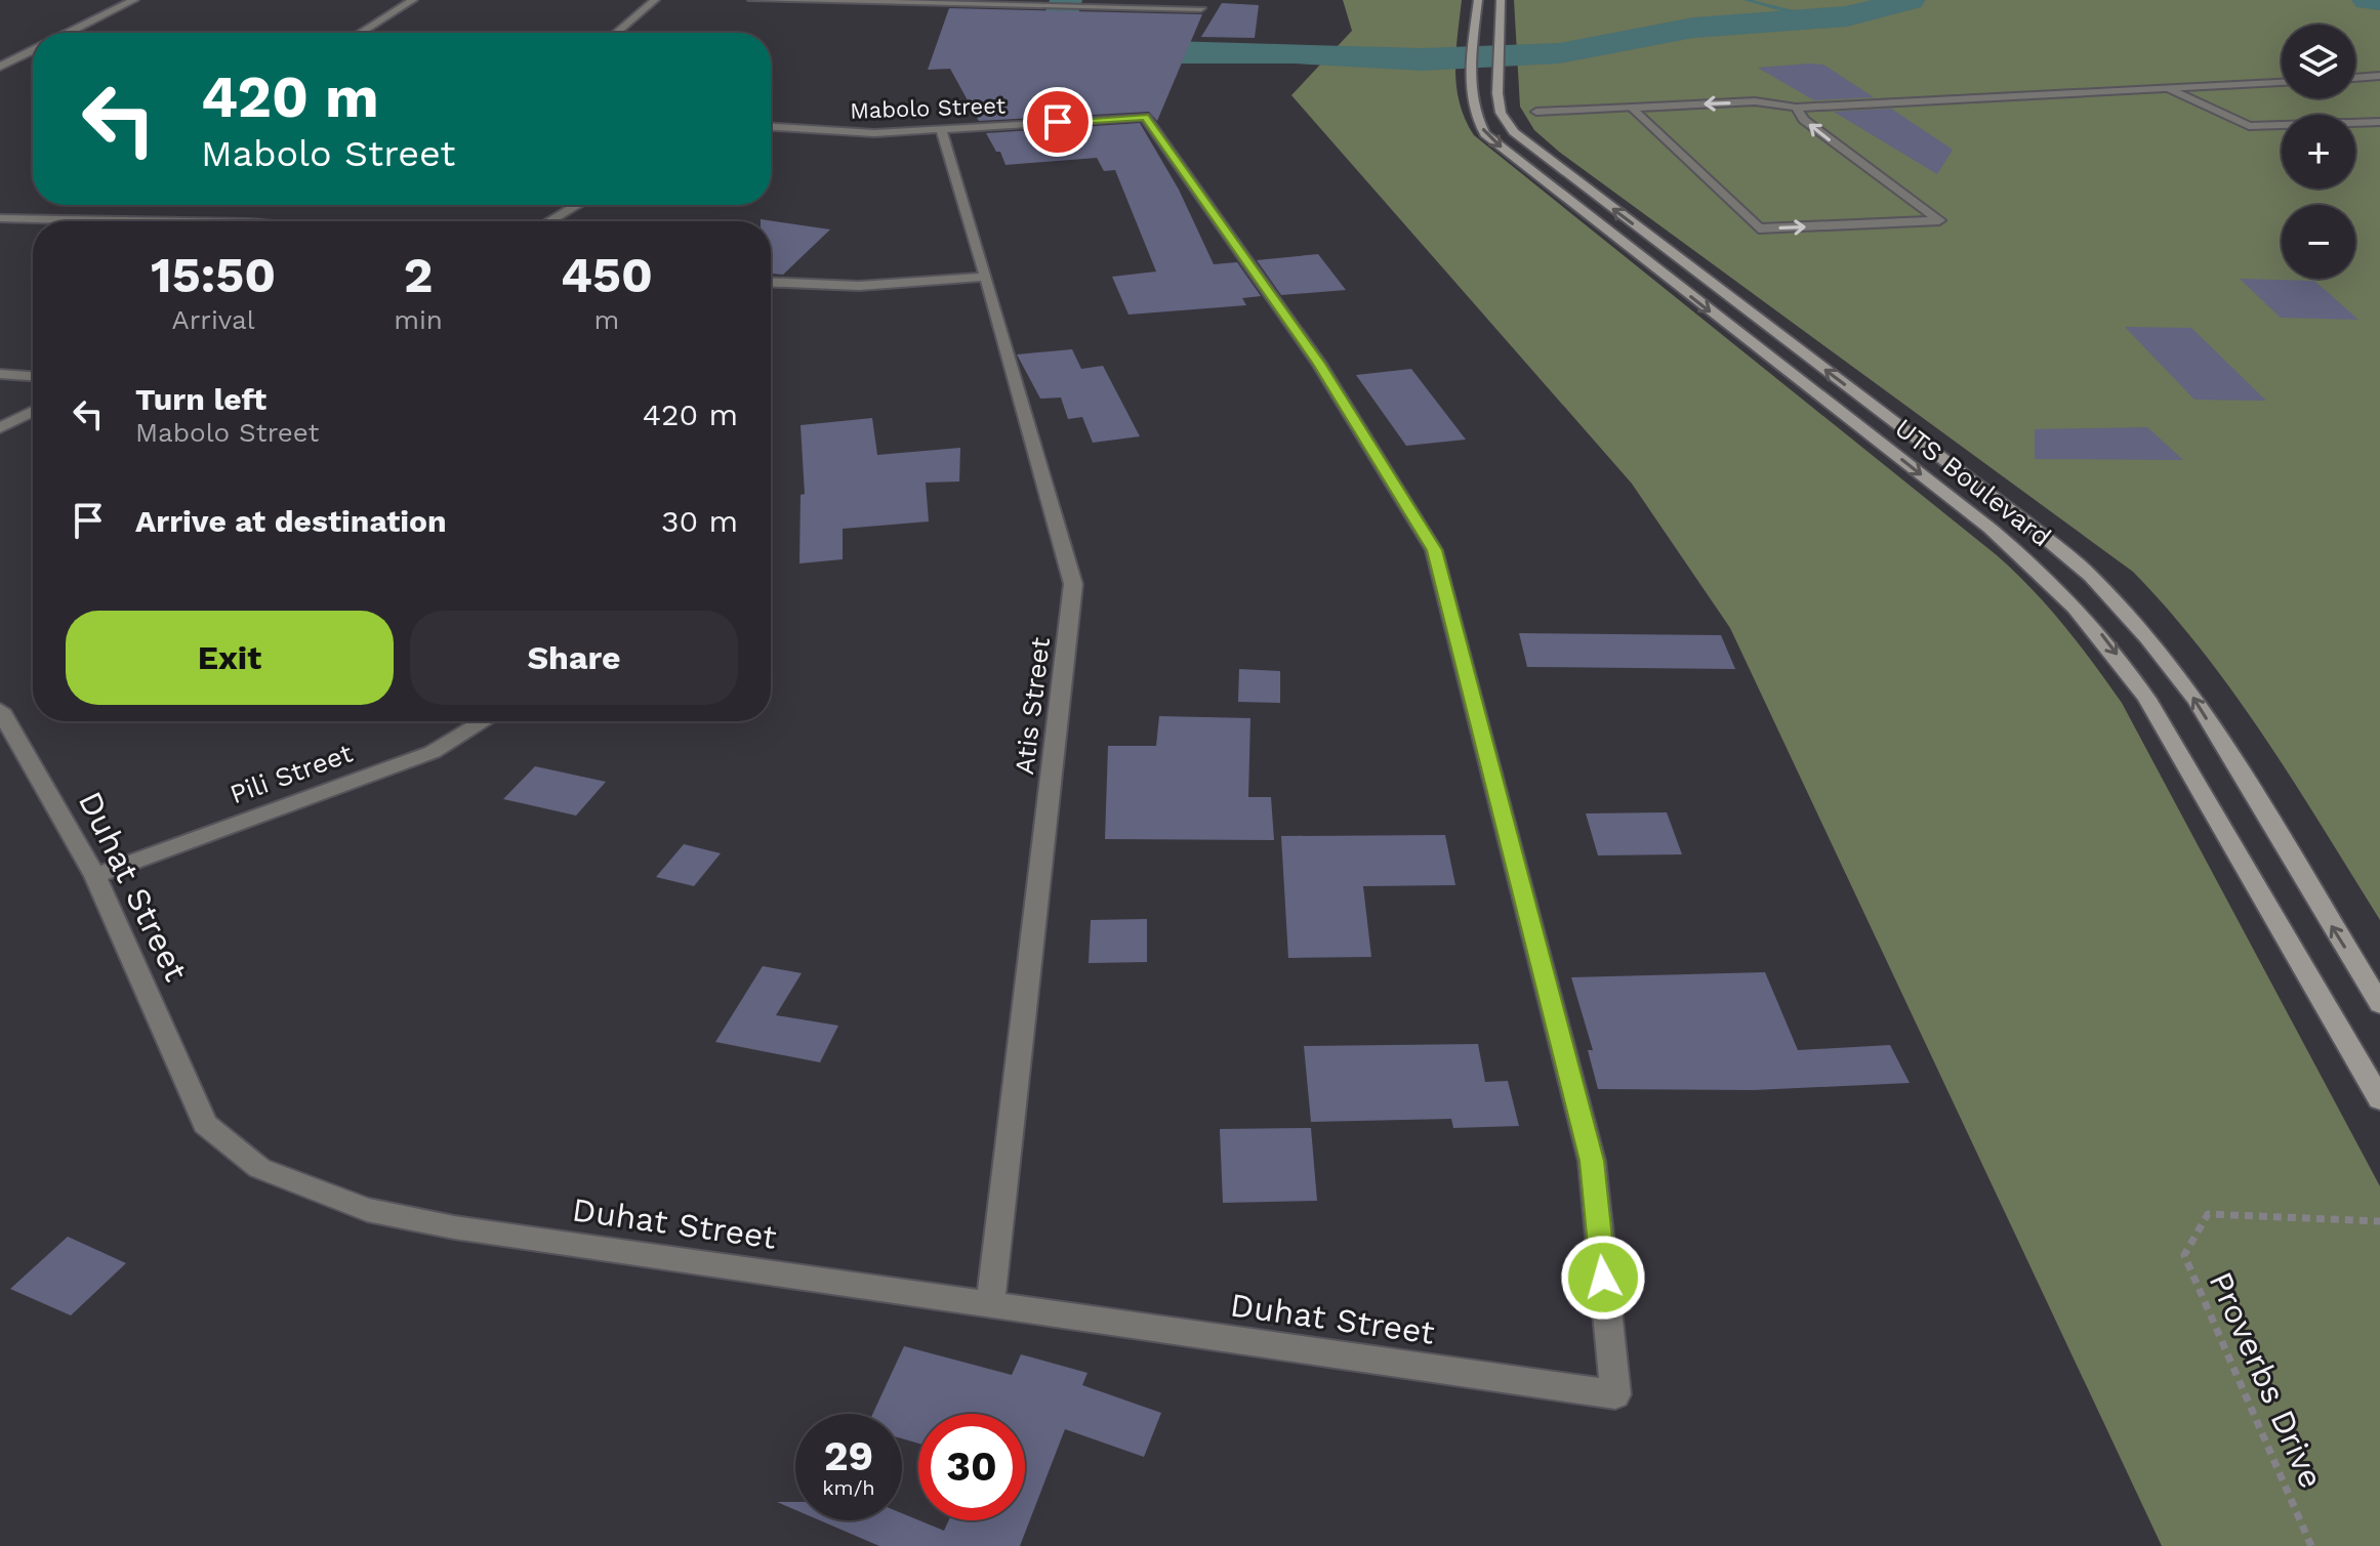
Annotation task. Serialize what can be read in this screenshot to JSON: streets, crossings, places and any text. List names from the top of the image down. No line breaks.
{"streets":{"main road":["UTS Boulevard"],"street":["Mabolo Street","Atis Street","Pili Street","Duhat Street"],"path":["Proverbs Drive"]},"crossings":[["Mabolo Street","Atis Street"],["Mabolo Street","Duhat Street"],["Atis Street","Duhat Street"],["Pili Street","Duhat Street"]],"page":{"map_buttons":["+","−"],"turn":["420 m","Mabolo Street"],"eta":["15:50","Arrival","2","min","450","m"],"list":[{"name":"Turn left","note":"Mabolo Street","value":"420 m"},{"name":"Arrive at destination","value":"30 m"}],"buttons":["Exit","Share"],"speed":"29 km/h","limit":"30"}}
